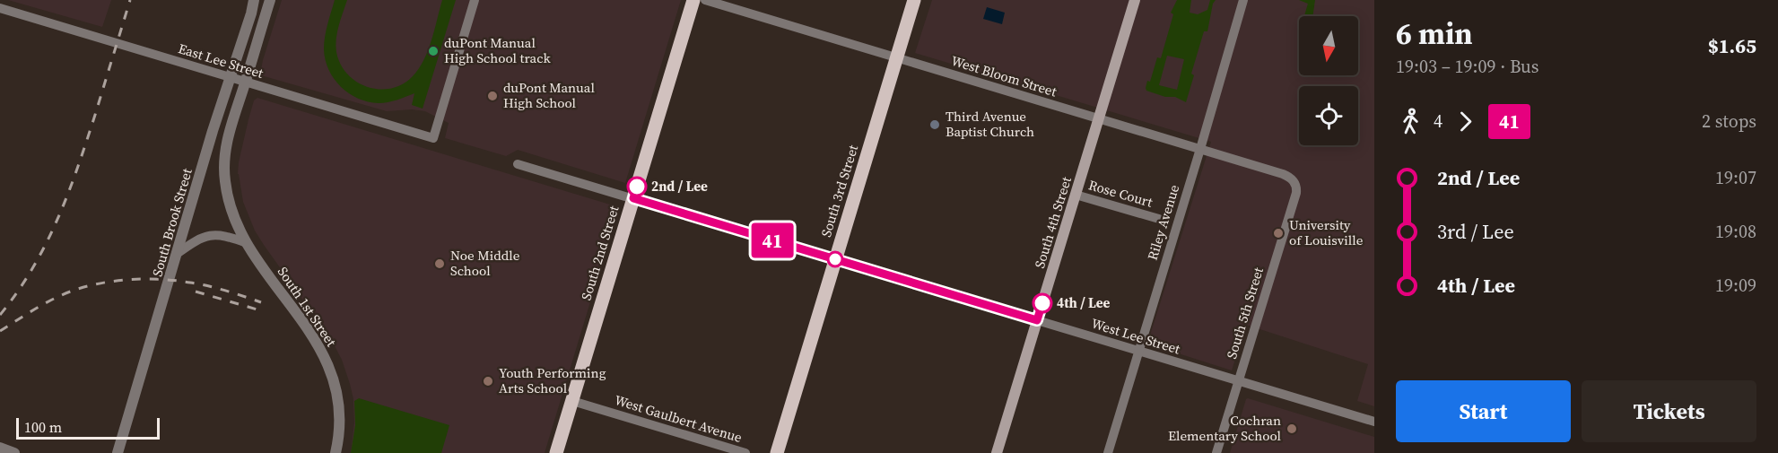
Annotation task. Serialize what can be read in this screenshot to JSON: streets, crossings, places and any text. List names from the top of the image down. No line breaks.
{"streets":{"main road":["South 3rd Street","South 4th Street","South 2nd Street"],"street":["East Lee Street","West Bloom Street","Rose Court","South Brook Street","Riley Avenue","South 1st Street","South 5th Street","West Lee Street","West Gaulbert Avenue"]},"crossings":[["East Lee Street","South Brook Street"],["East Lee Street","South 1st Street"],["West Bloom Street","South 3rd Street"],["West Bloom Street","South 4th Street"],["West Bloom Street","Riley Avenue"],["West Bloom Street","South 5th Street"],["South 3rd Street","West Lee Street"],["Rose Court","South 4th Street"],["South 4th Street","West Lee Street"],["Riley Avenue","West Lee Street"],["South 2nd Street","West Lee Street"],["South 2nd Street","West Gaulbert Avenue"],["South 5th Street","West Lee Street"]],"places":["duPont Manual High School track","duPont Manual High School","Third Avenue Baptist Church","2nd / Lee","University of Louisville","Noe Middle School","4th / Lee","Youth Performing Arts School","Cochran Elementary School"],"lines":["bus line 41"],"scale_bar":"100 m","north":"bottom","page":{"on_map":"41","heading":["6 min","19:03 – 19:09 · Bus","$1.65"],"legs":["4","41","2 stops"],"list":[{"name":"2nd / Lee","value":"19:07"},{"name":"3rd / Lee","value":"19:08"},{"name":"4th / Lee","value":"19:09"}],"buttons":["Start","Tickets"],"scale":"100 m"}}
